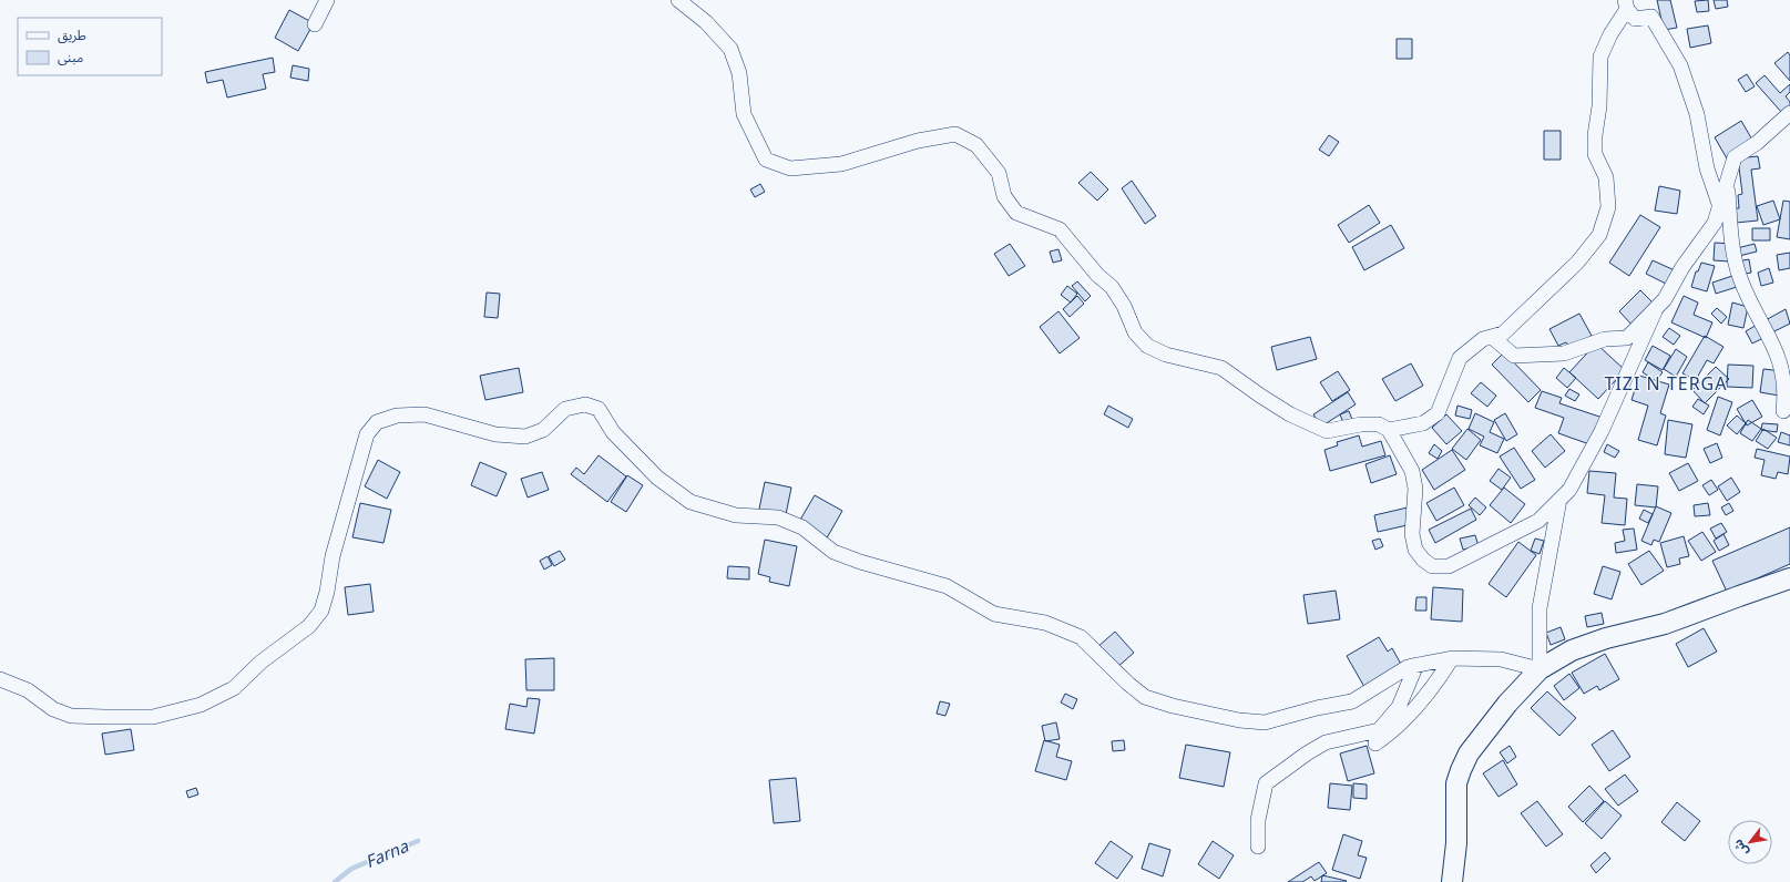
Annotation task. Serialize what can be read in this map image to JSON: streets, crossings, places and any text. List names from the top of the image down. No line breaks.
{"districts":["TIZI N TERGA"],"water":["Farna"],"legend":["طريق","مبنى"],"north":"bottom left"}
